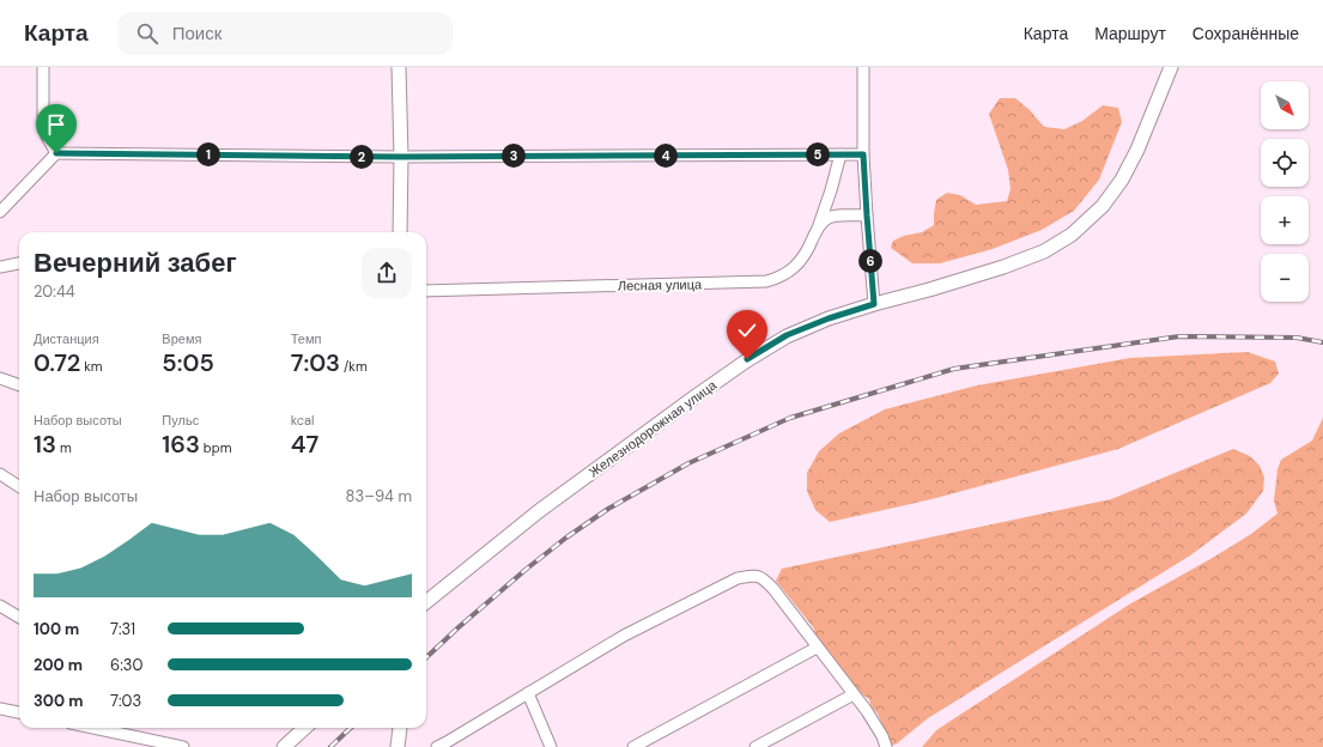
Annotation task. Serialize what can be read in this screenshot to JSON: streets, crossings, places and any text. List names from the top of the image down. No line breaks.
{"streets":{"street":["Лесная улица","Железнодорожная улица"]},"north":"bottom right","page":{"header":"Карта","search":"Поиск","nav":["Карта","Маршрут","Сохранённые"],"map_buttons":["+","−"],"pins":["1","5","3","4","2","6"],"heading":["Вечерний забег","20:44"],"stats":[["Дистанция","0.72 km"],["Время","5:05"],["Темп","7:03 /km"],["Набор высоты","13 m"],["Пульс","163 bpm"],["kcal","47"]],"chart":["Набор высоты","83–94 m"],"list":[{"name":"100 m","note":"7:31"},{"name":"200 m","note":"6:30"},{"name":"300 m","note":"7:03"}]}}
